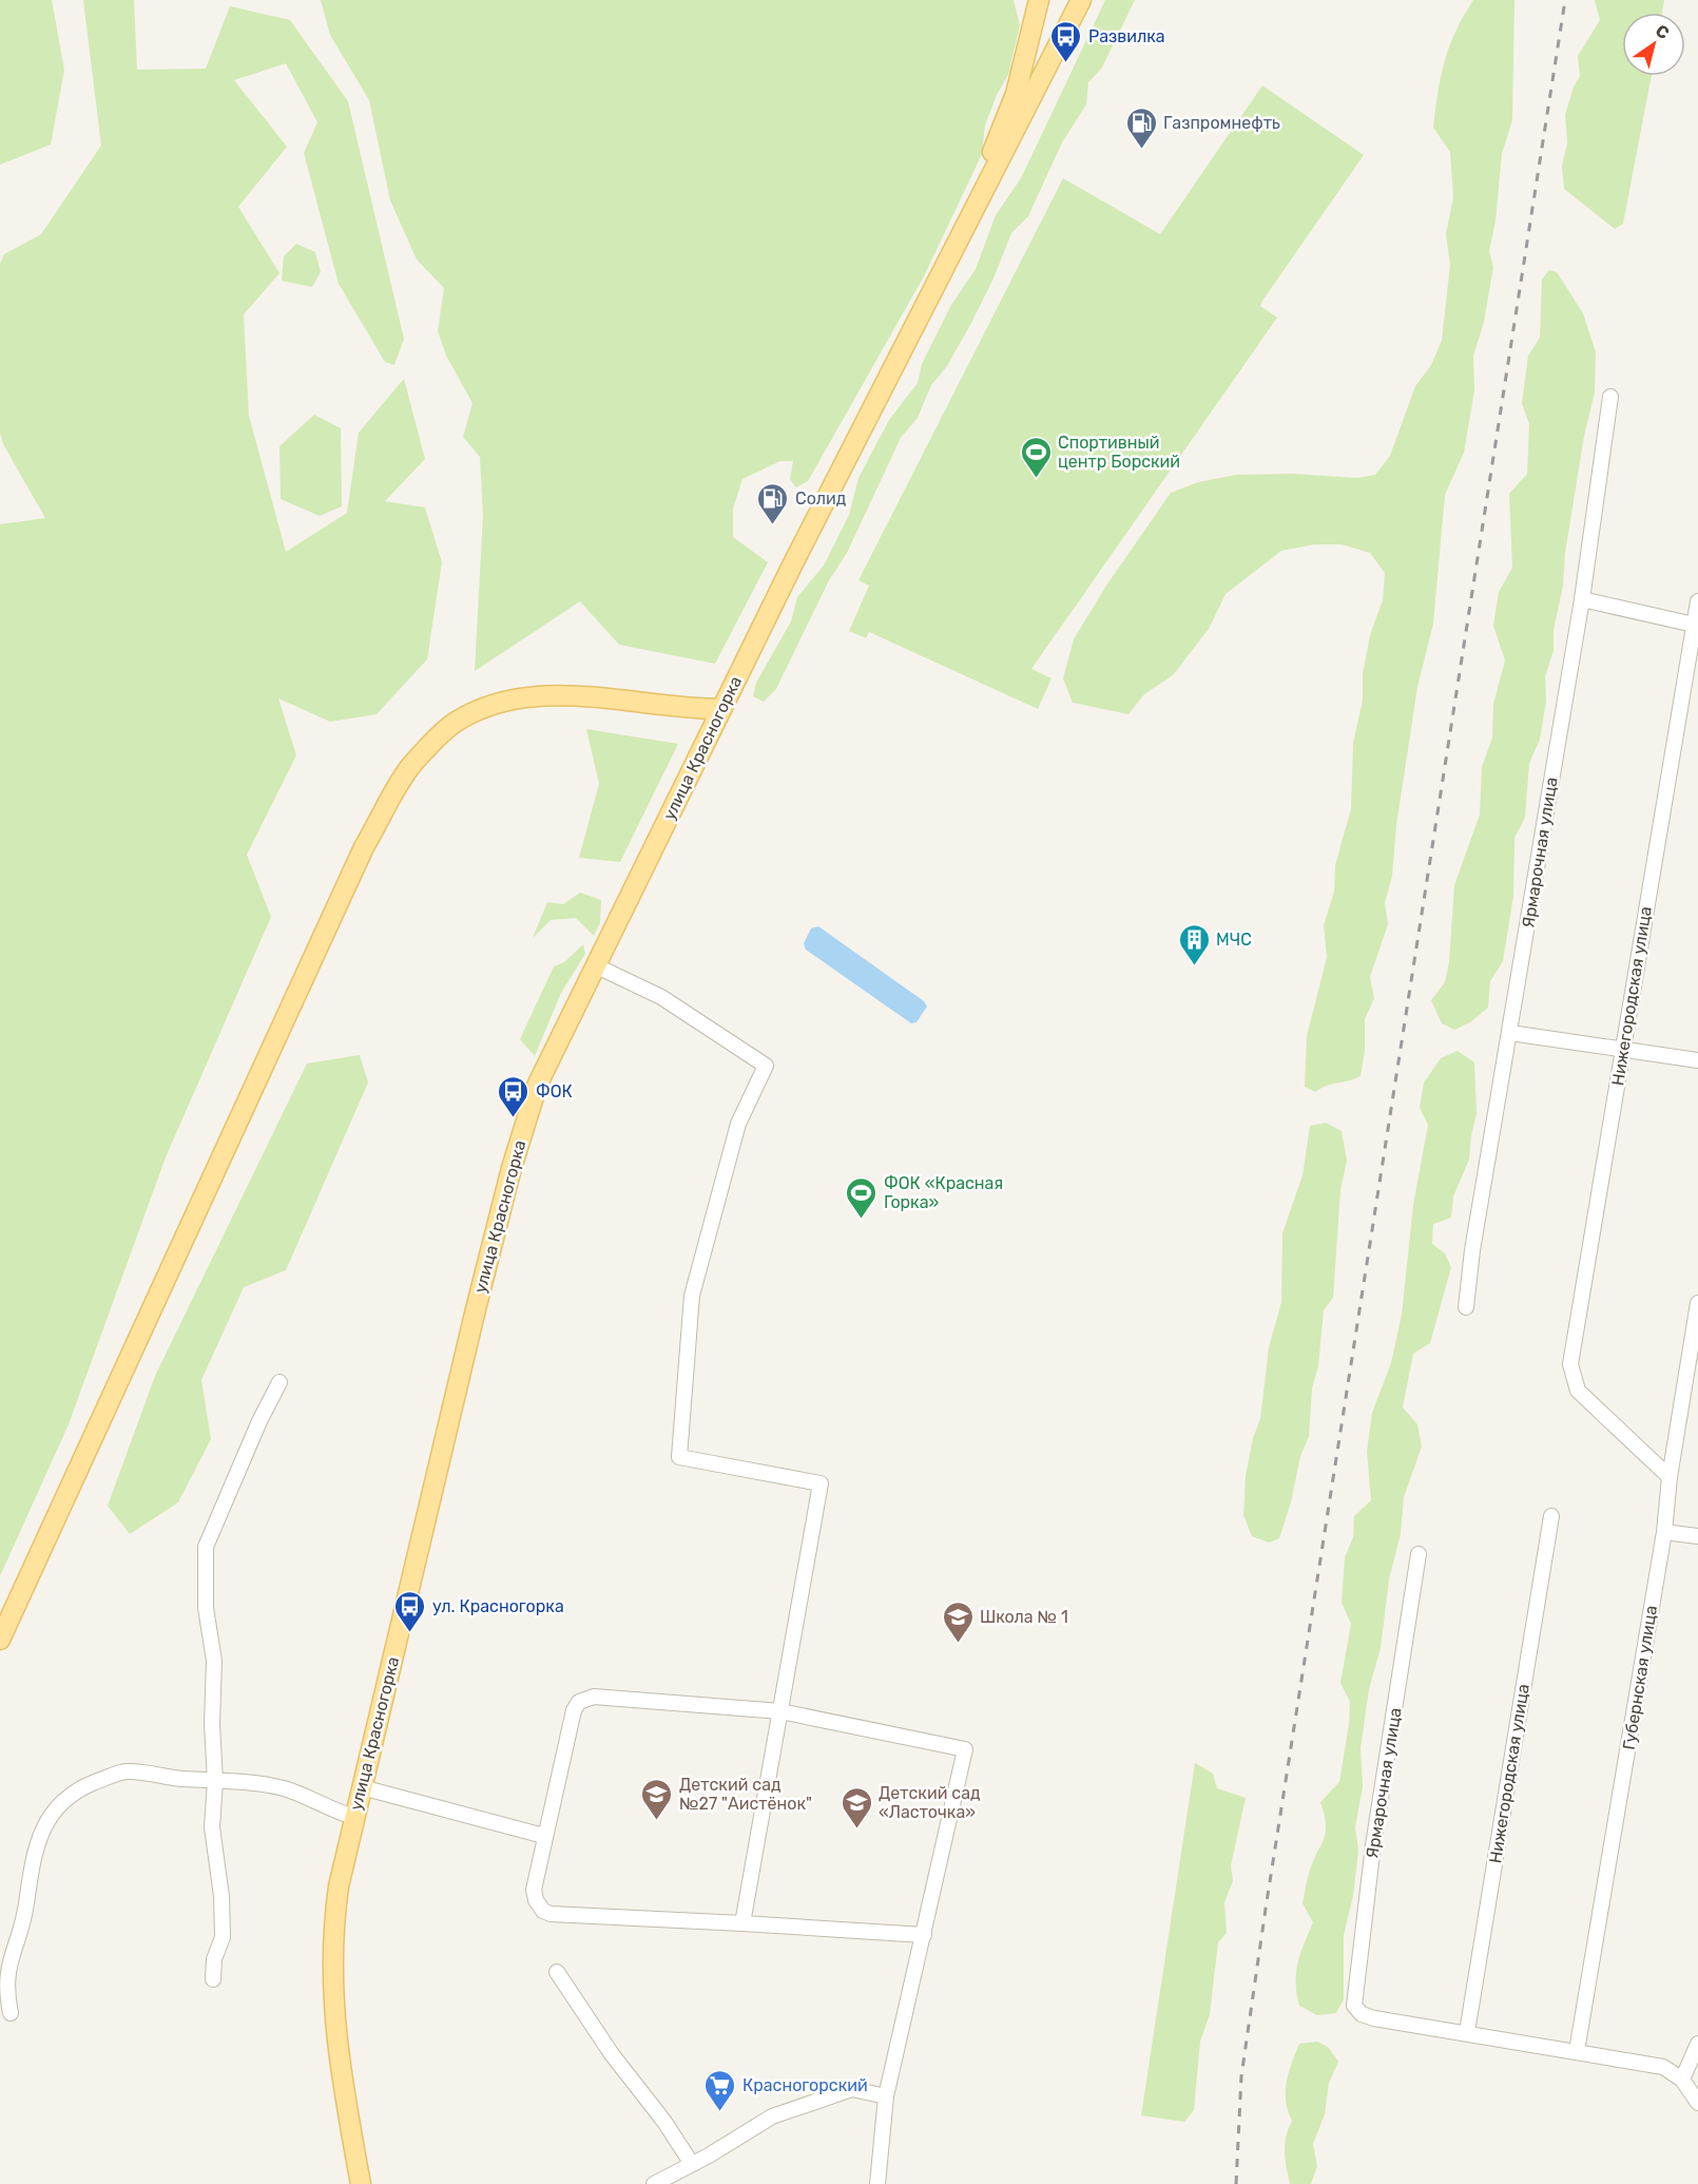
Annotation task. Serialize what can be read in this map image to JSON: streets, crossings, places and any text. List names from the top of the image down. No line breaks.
{"streets":{"main road":["улица Красногорка"],"street":["Ярмарочная улица","Нижегородская улица","Губернская улица"]},"crossings":[["Ярмарочная улица","Нижегородская улица"],["Нижегородская улица","Губернская улица"]],"places":{"bus stop":["Развилка","ФОК","ул. Красногорка"],"fuel station":["Газпромнефть","Солид"],"sports":["Спортивный центр Борский","ФОК «Красная Горка»"],"building":["МЧС"],"school or university":["Школа № 1","Детский сад №27 \"Аистёнок\"","Детский сад «Ласточка»"],"supermarket":["Красногорский"]},"north":"top right"}
